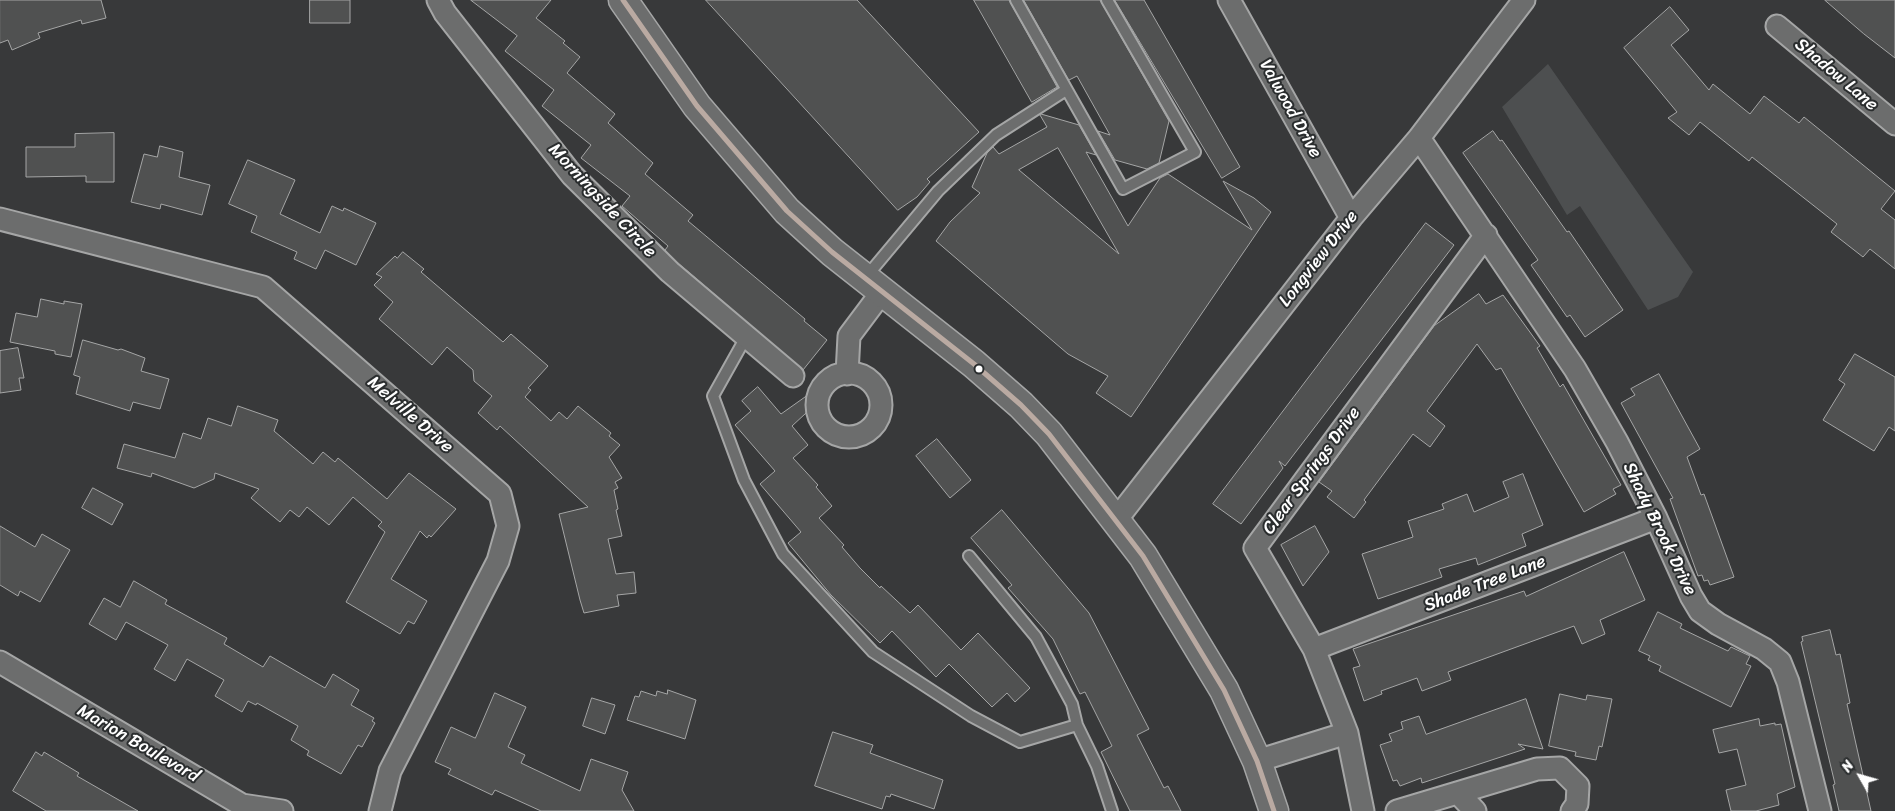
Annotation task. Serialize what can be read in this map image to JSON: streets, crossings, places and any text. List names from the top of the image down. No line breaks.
{"streets":{"street":["Shadow Lane","Valwood Drive","Morningside Circle","Longview Drive","Melville Drive","Clear Springs Drive","Shady Brook Drive","Shade Tree Lane","Marion Boulevard"]},"crossings":[["Valwood Drive","Longview Drive"],["Longview Drive","Shady Brook Drive"],["Clear Springs Drive","Shady Brook Drive"],["Clear Springs Drive","Shade Tree Lane"],["Shady Brook Drive","Shade Tree Lane"]],"north":"top left"}
